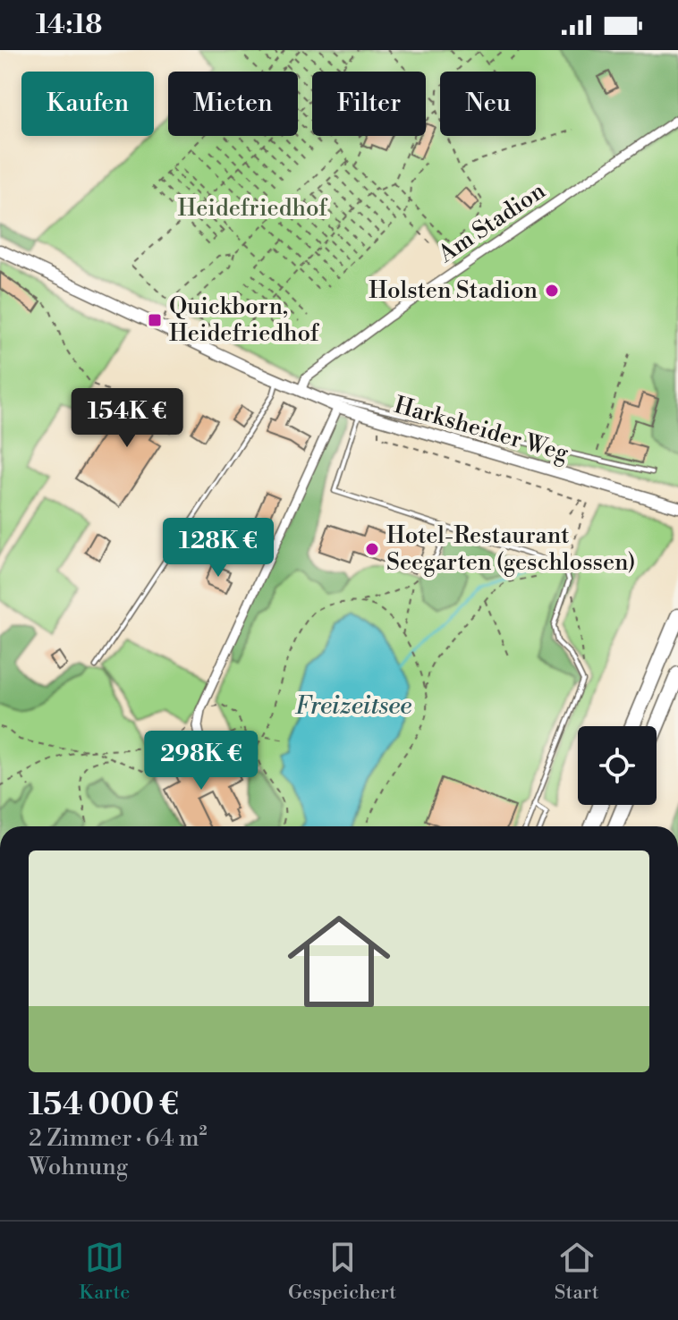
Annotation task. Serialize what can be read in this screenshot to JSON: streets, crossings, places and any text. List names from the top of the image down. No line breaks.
{"streets":{"main road":["Harksheider Weg"],"street":["Am Stadion"]},"crossings":[["Am Stadion","Harksheider Weg"]],"water":["Freizeitsee"],"parks":["Heidefriedhof"],"places":{"other":["Holsten Stadion","Hotel-Restaurant Seegarten (geschlossen)"],"transit":["Quickborn, Heidefriedhof"]},"page":{"status":"14:18","chip":["Kaufen","Mieten","Filter","Neu"],"price":["154K €","128K €","298K €"],"list":[{"name":"154 000 €","note":"2 Zimmer · 64 m² · Wohnung"}],"tabs":["Karte","Gespeichert","Start"]}}
